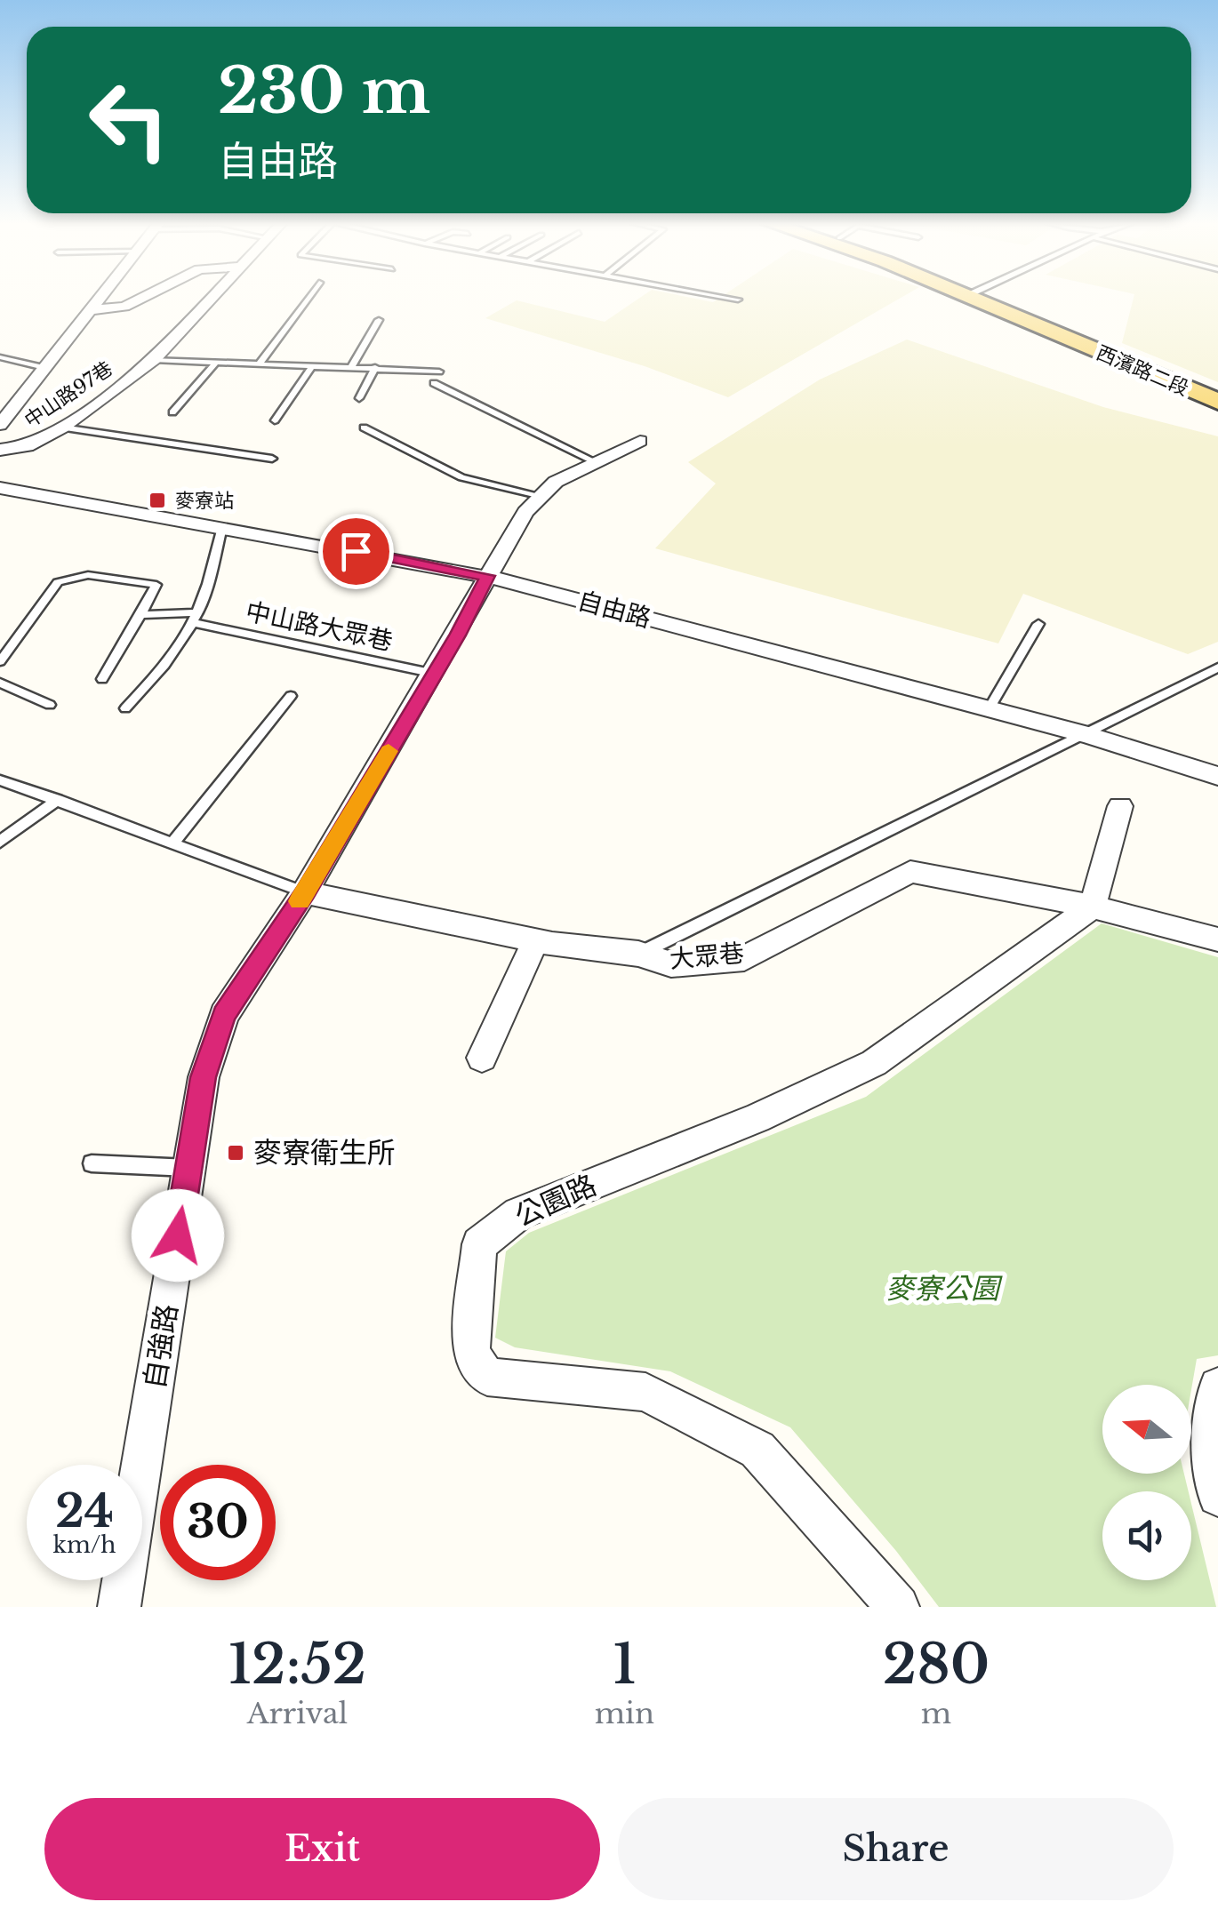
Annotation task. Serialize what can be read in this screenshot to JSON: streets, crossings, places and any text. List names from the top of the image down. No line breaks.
{"streets":{"main road":["西濱路二段"],"street":["中山路97巷","自由路","大眾巷","公園路","自強路"],"lane":["中山路大眾巷"]},"crossings":[["自由路","自強路"],["中山路大眾巷","自強路"],["大眾巷","公園路"],["大眾巷","自強路"]],"parks":["麥寮公園"],"places":{"transit":["麥寮站","麥寮衛生所"]},"north":"left","page":{"turn":["230 m","自由路"],"speed":"24 km/h","limit":"30","eta":["12:52","Arrival","1","min","280","m"],"buttons":["Exit","Share"]}}
